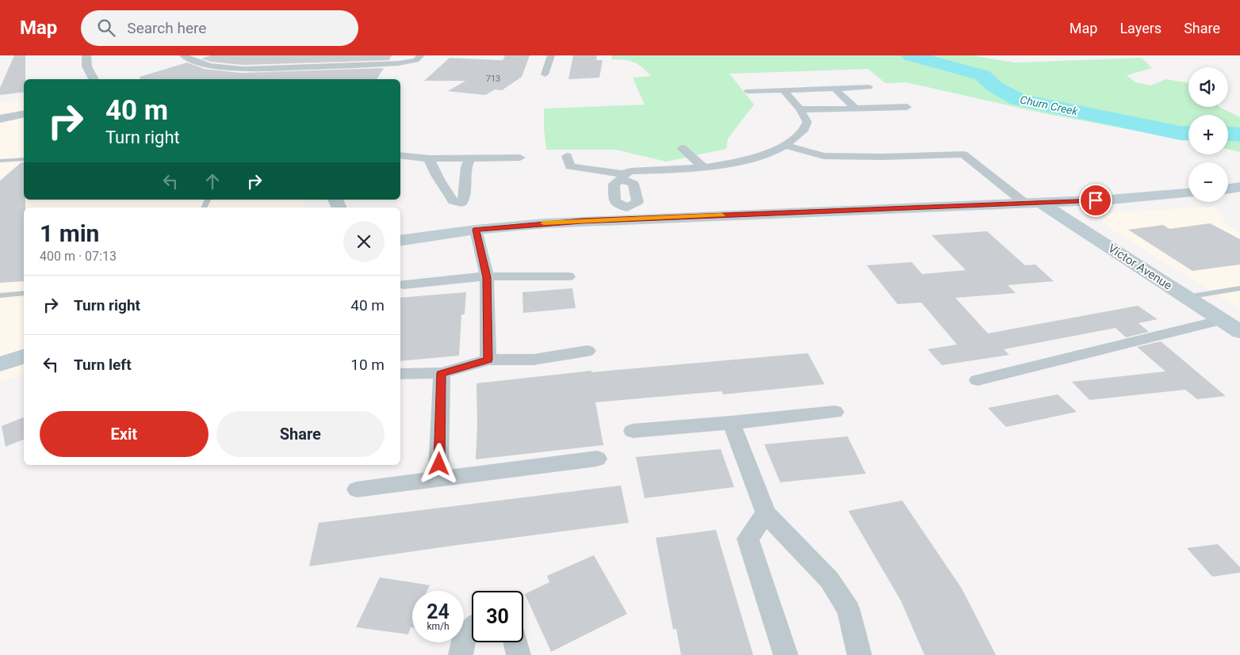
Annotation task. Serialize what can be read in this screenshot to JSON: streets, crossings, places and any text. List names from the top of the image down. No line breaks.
{"streets":{"main road":["Victor Avenue"]},"water":["Churn Creek"],"house_numbers":["713"],"page":{"header":"Map","search":"Search here","nav":["Map","Layers","Share"],"map_buttons":["+","−"],"turn":["40 m","Turn right"],"heading":["1 min","400 m · 07:13"],"list":[{"name":"Turn right","value":"40 m"},{"name":"Turn left","value":"10 m"}],"buttons":["Exit","Share"],"speed":"24 km/h","limit":"30"}}
